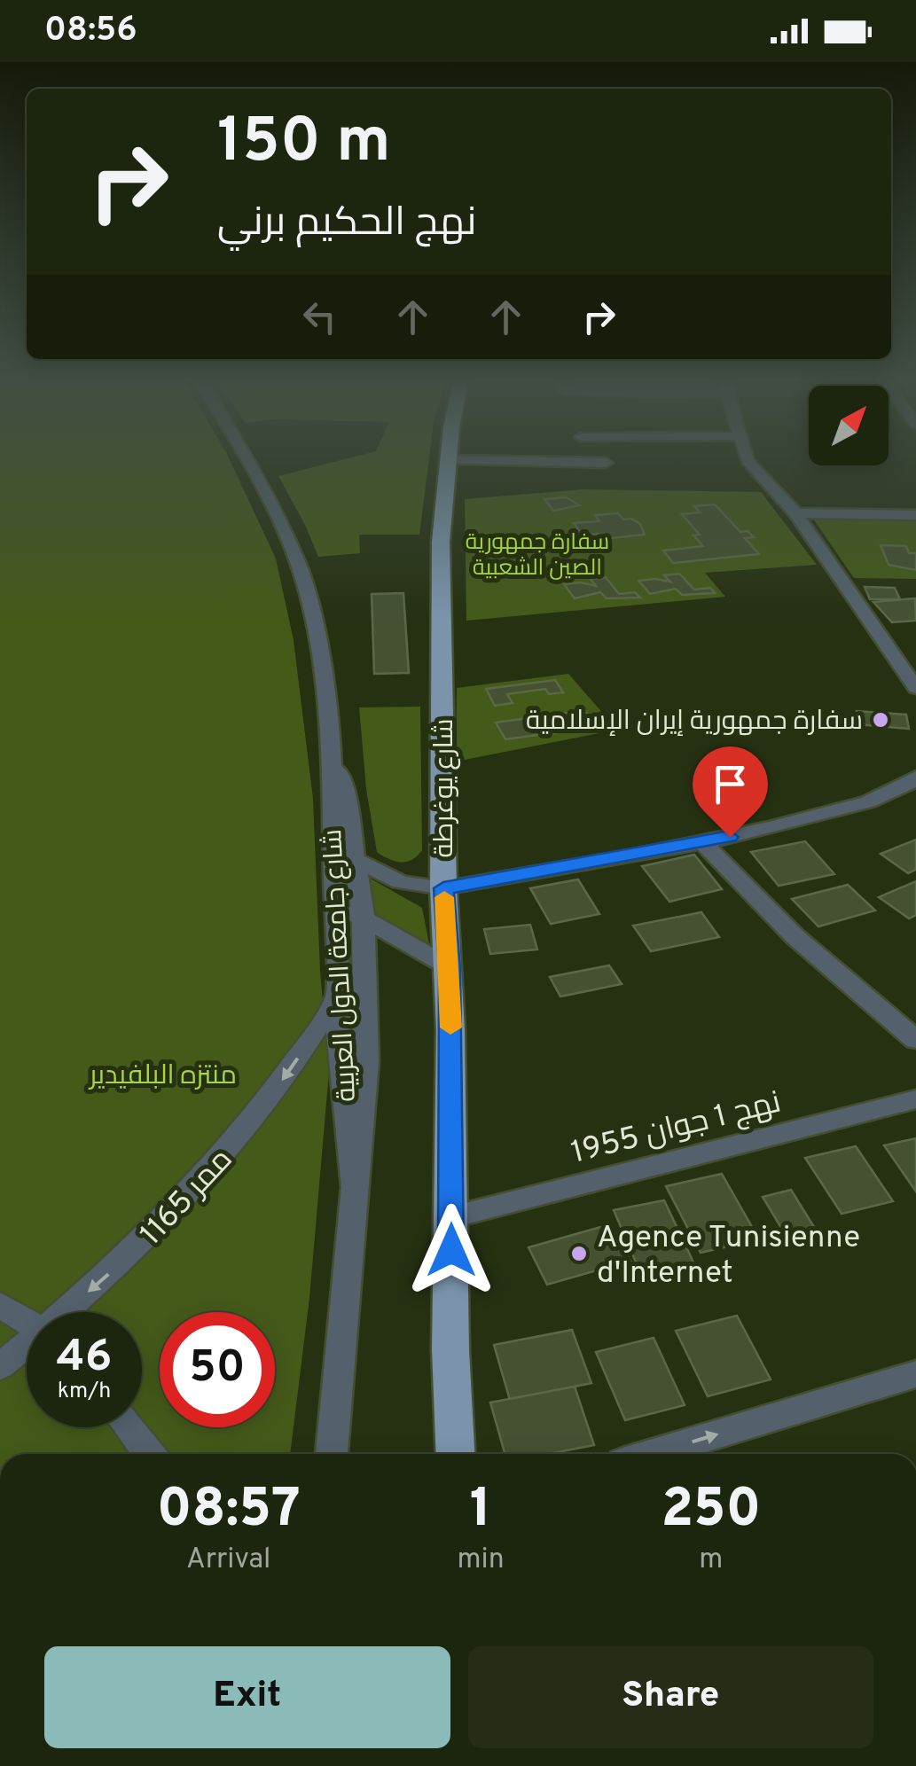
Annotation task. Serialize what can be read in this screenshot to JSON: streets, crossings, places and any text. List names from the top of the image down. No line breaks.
{"streets":{"main road":["شارع يوغرطة"],"street":["شارع جامعة الدول العربية","نهج 1 جوان 1955","ممر 1165"]},"crossings":[["شارع يوغرطة","نهج 1 جوان 1955"],["شارع جامعة الدول العربية","ممر 1165"]],"one_way":["ممر 1165"],"parks":["سفارة جمهورية الصين الشعبية","منتزه البلفيدير"],"places":["سفارة جمهورية إيران الإسلامية","Agence Tunisienne d'Internet"],"north":"top right","page":{"status":"08:56","turn":["150 m","نهج الحكيم برني"],"speed":"46 km/h","limit":"50","eta":["08:57","Arrival","1","min","250","m"],"buttons":["Exit","Share"]}}
